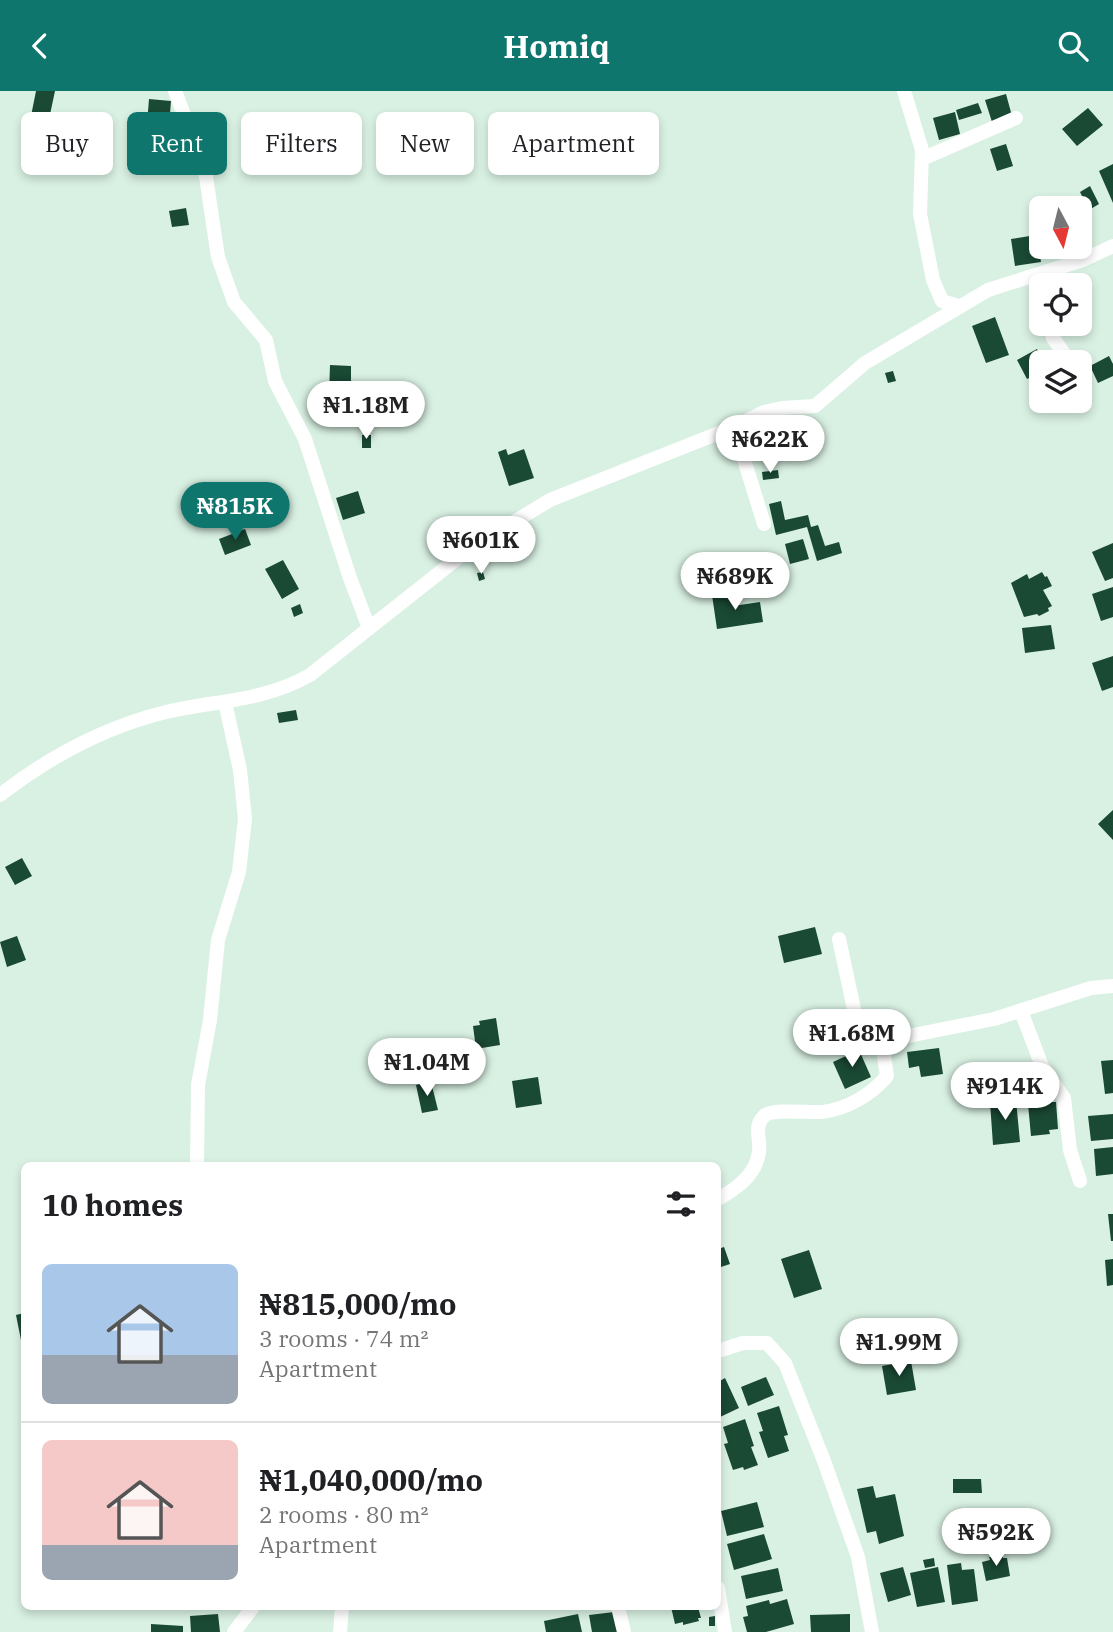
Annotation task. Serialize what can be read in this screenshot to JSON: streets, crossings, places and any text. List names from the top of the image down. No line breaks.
{"north":"bottom","page":{"header":"Homiq","chip":["Buy","Rent","Filters","New","Apartment"],"price":["₦1.18M","₦622K","₦815K","₦601K","₦689K","₦1.68M","₦1.04M","₦914K","₦1.99M","₦592K"],"heading":"10 homes","list":[{"name":"₦815,000/mo","note":"3 rooms · 74 m² · Apartment"},{"name":"₦1,040,000/mo","note":"2 rooms · 80 m² · Apartment"}]}}
